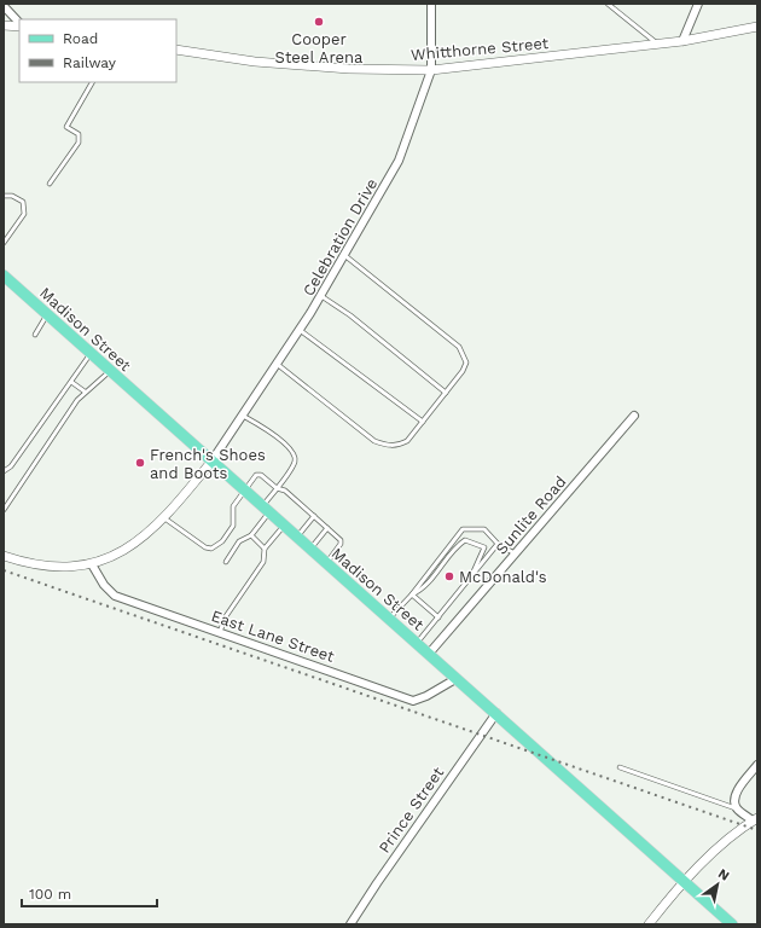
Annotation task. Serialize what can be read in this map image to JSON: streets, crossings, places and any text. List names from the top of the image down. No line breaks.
{"streets":{"main road":["Madison Street"],"street":["Whitthorne Street","Celebration Drive","Sunlite Road","East Lane Street","Prince Street"]},"crossings":[["Whitthorne Street","Celebration Drive"],["Celebration Drive","Madison Street"],["Madison Street","Sunlite Road"],["Madison Street","East Lane Street"],["Madison Street","Prince Street"]],"places":["Cooper Steel Arena","French's Shoes and Boots","McDonald's"],"legend":["Road","Railway"],"scale_bar":"100 m","north":"top right"}
